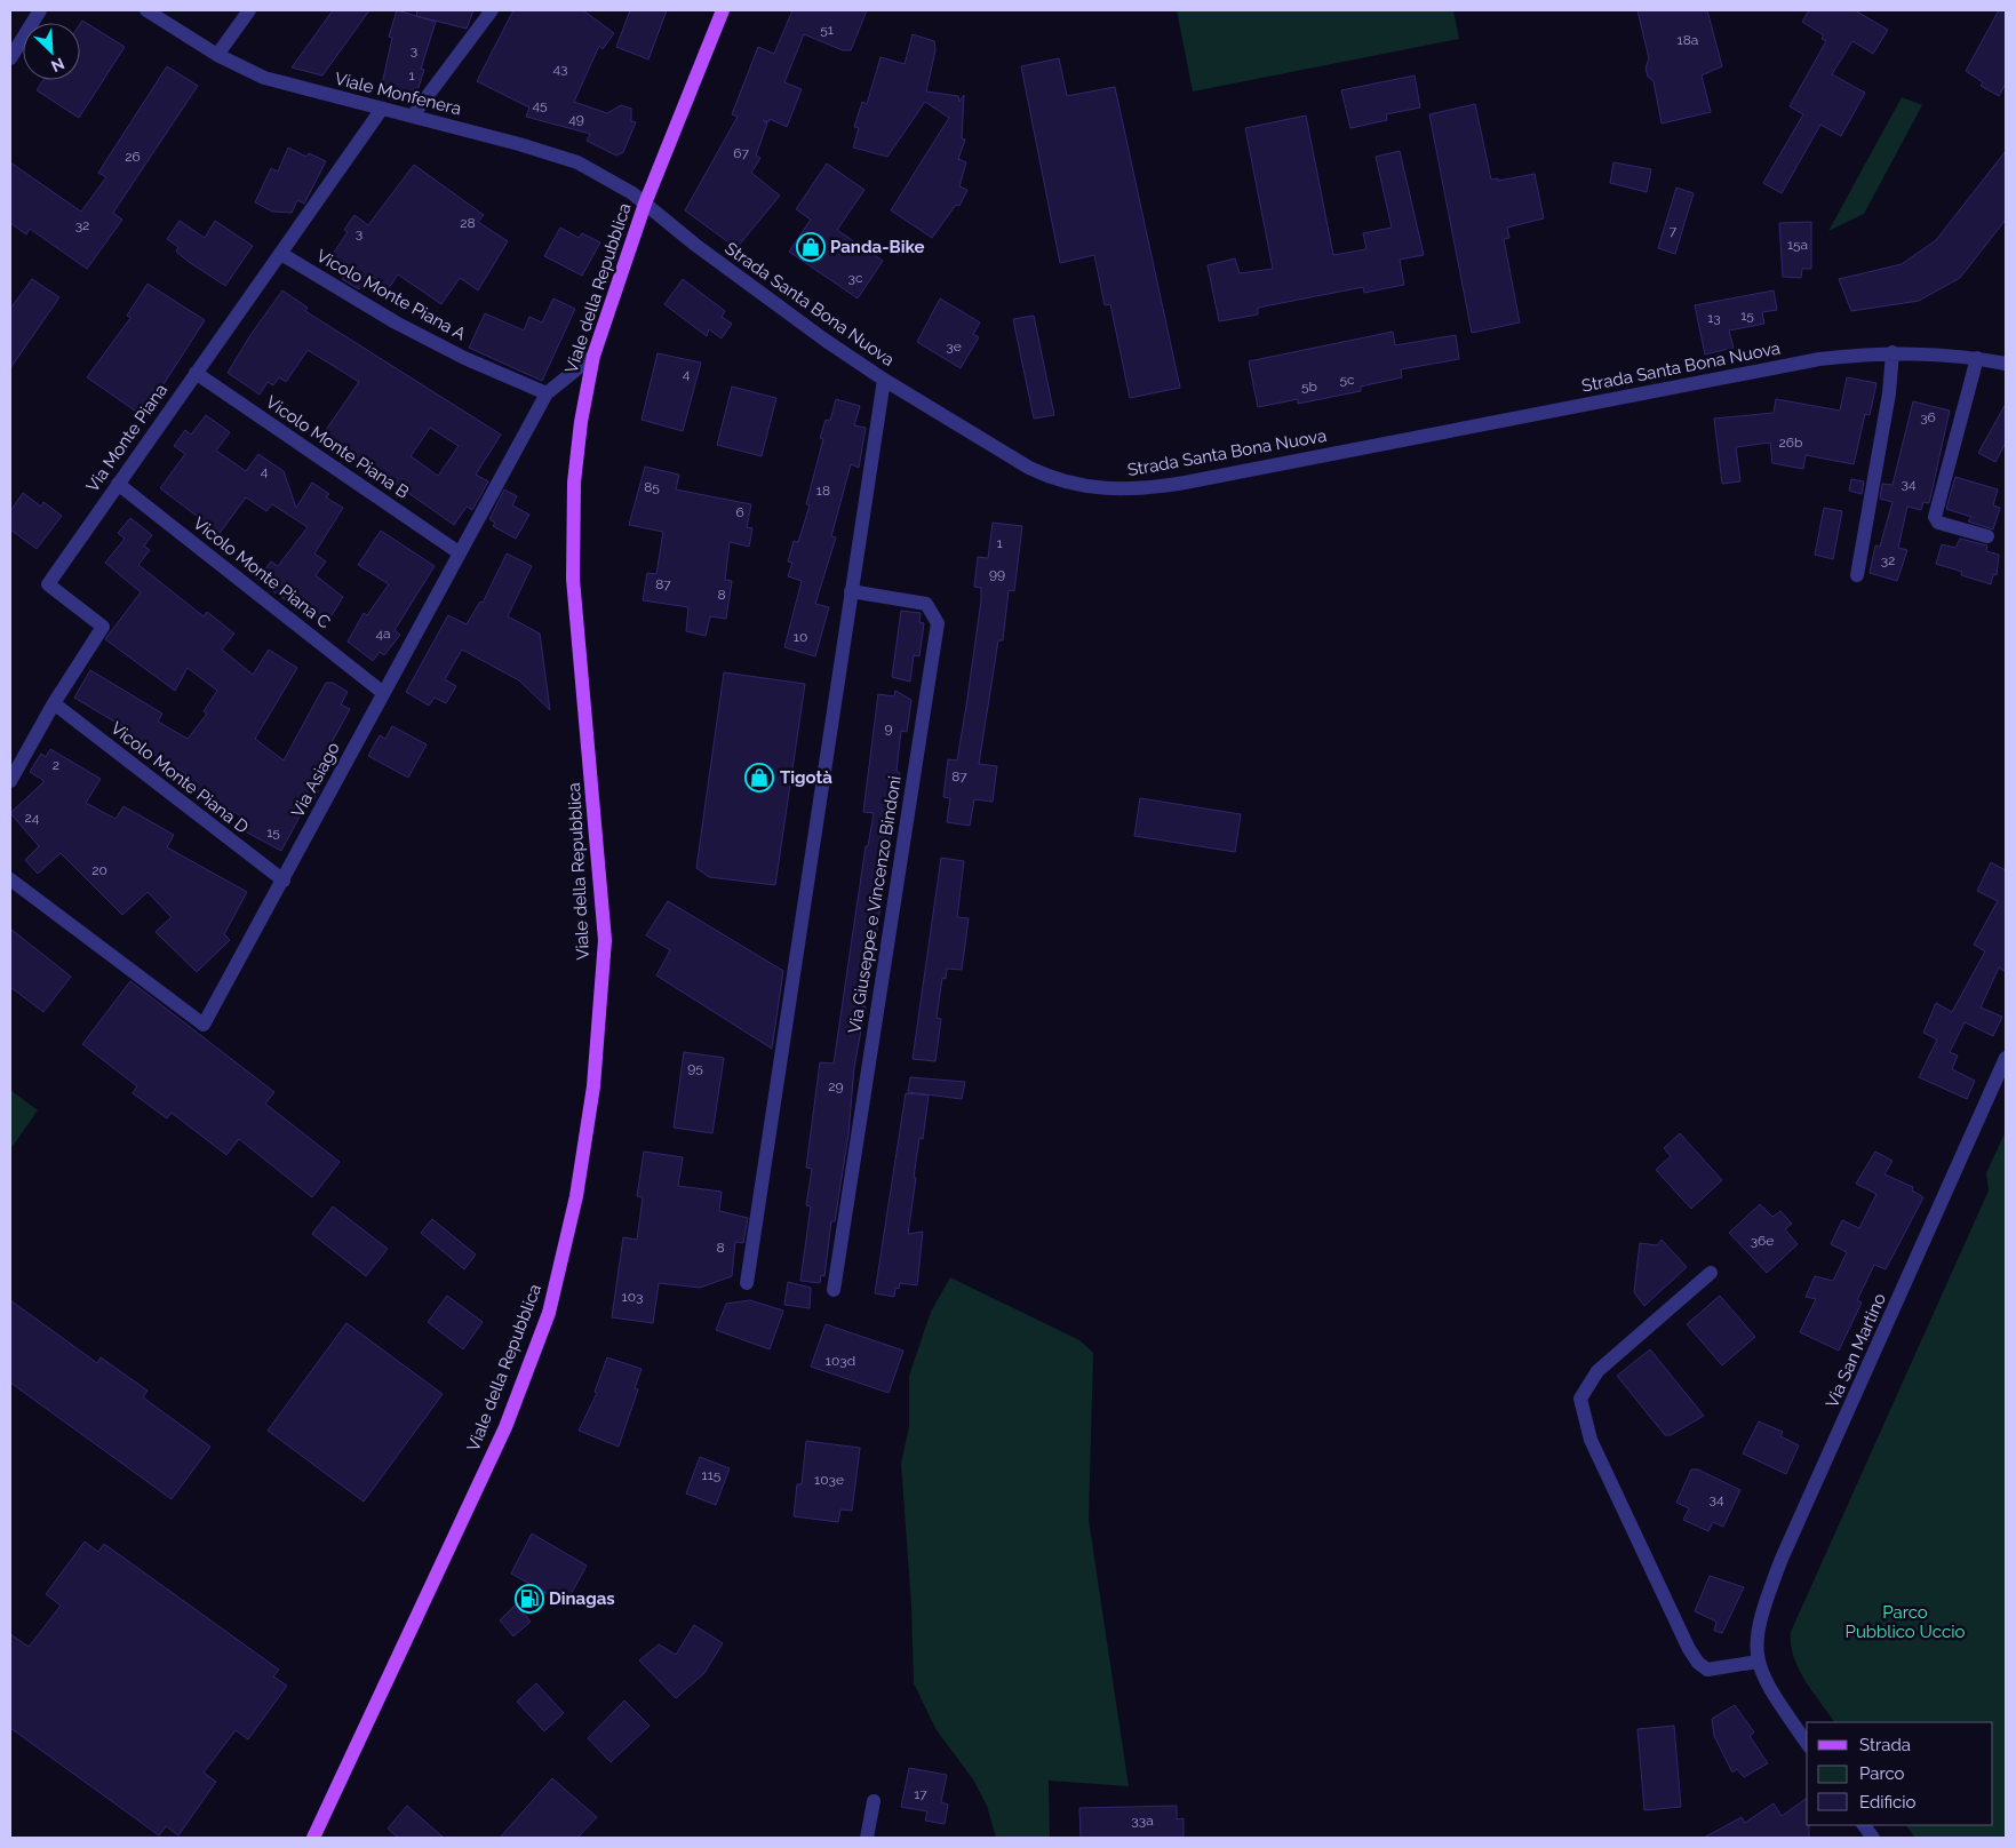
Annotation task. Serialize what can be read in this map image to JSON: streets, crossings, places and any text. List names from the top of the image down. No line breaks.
{"streets":{"main road":["Viale della Repubblica"],"street":["Viale Monfenera","Vicolo Monte Piana A","Strada Santa Bona Nuova","Via Monte Piana","Vicolo Monte Piana B","Vicolo Monte Piana C","Vicolo Monte Piana D","Via Asiago","Via Giuseppe e Vincenzo Bindoni","Via San Martino"]},"crossings":[["Viale Monfenera","Viale della Repubblica"],["Viale Monfenera","Strada Santa Bona Nuova"],["Viale Monfenera","Via Monte Piana"],["Viale della Repubblica","Strada Santa Bona Nuova"],["Viale della Repubblica","Via Asiago"],["Vicolo Monte Piana A","Via Monte Piana"],["Vicolo Monte Piana A","Via Asiago"],["Via Monte Piana","Vicolo Monte Piana B"],["Via Monte Piana","Vicolo Monte Piana C"],["Via Monte Piana","Vicolo Monte Piana D"],["Vicolo Monte Piana B","Via Asiago"],["Vicolo Monte Piana C","Via Asiago"],["Vicolo Monte Piana D","Via Asiago"]],"parks":["Parco Pubblico Uccio"],"places":{"shop":["Panda-Bike","Tigotà"],"fuel station":["Dinagas"]},"house_numbers":["51","18a","3","43","1","45","49","67","26","28","32","7","3","15a","3c","15","13","3e","4","5c","5b","36","26b","4","34","85","18","6","1","32","99","87","8","4a","10","9","2","87","24","15","20","95","29","36e","8","103","103d","115","103e","34","17","33a"],"legend":["Strada","Parco","Edificio"],"north":"bottom right"}
